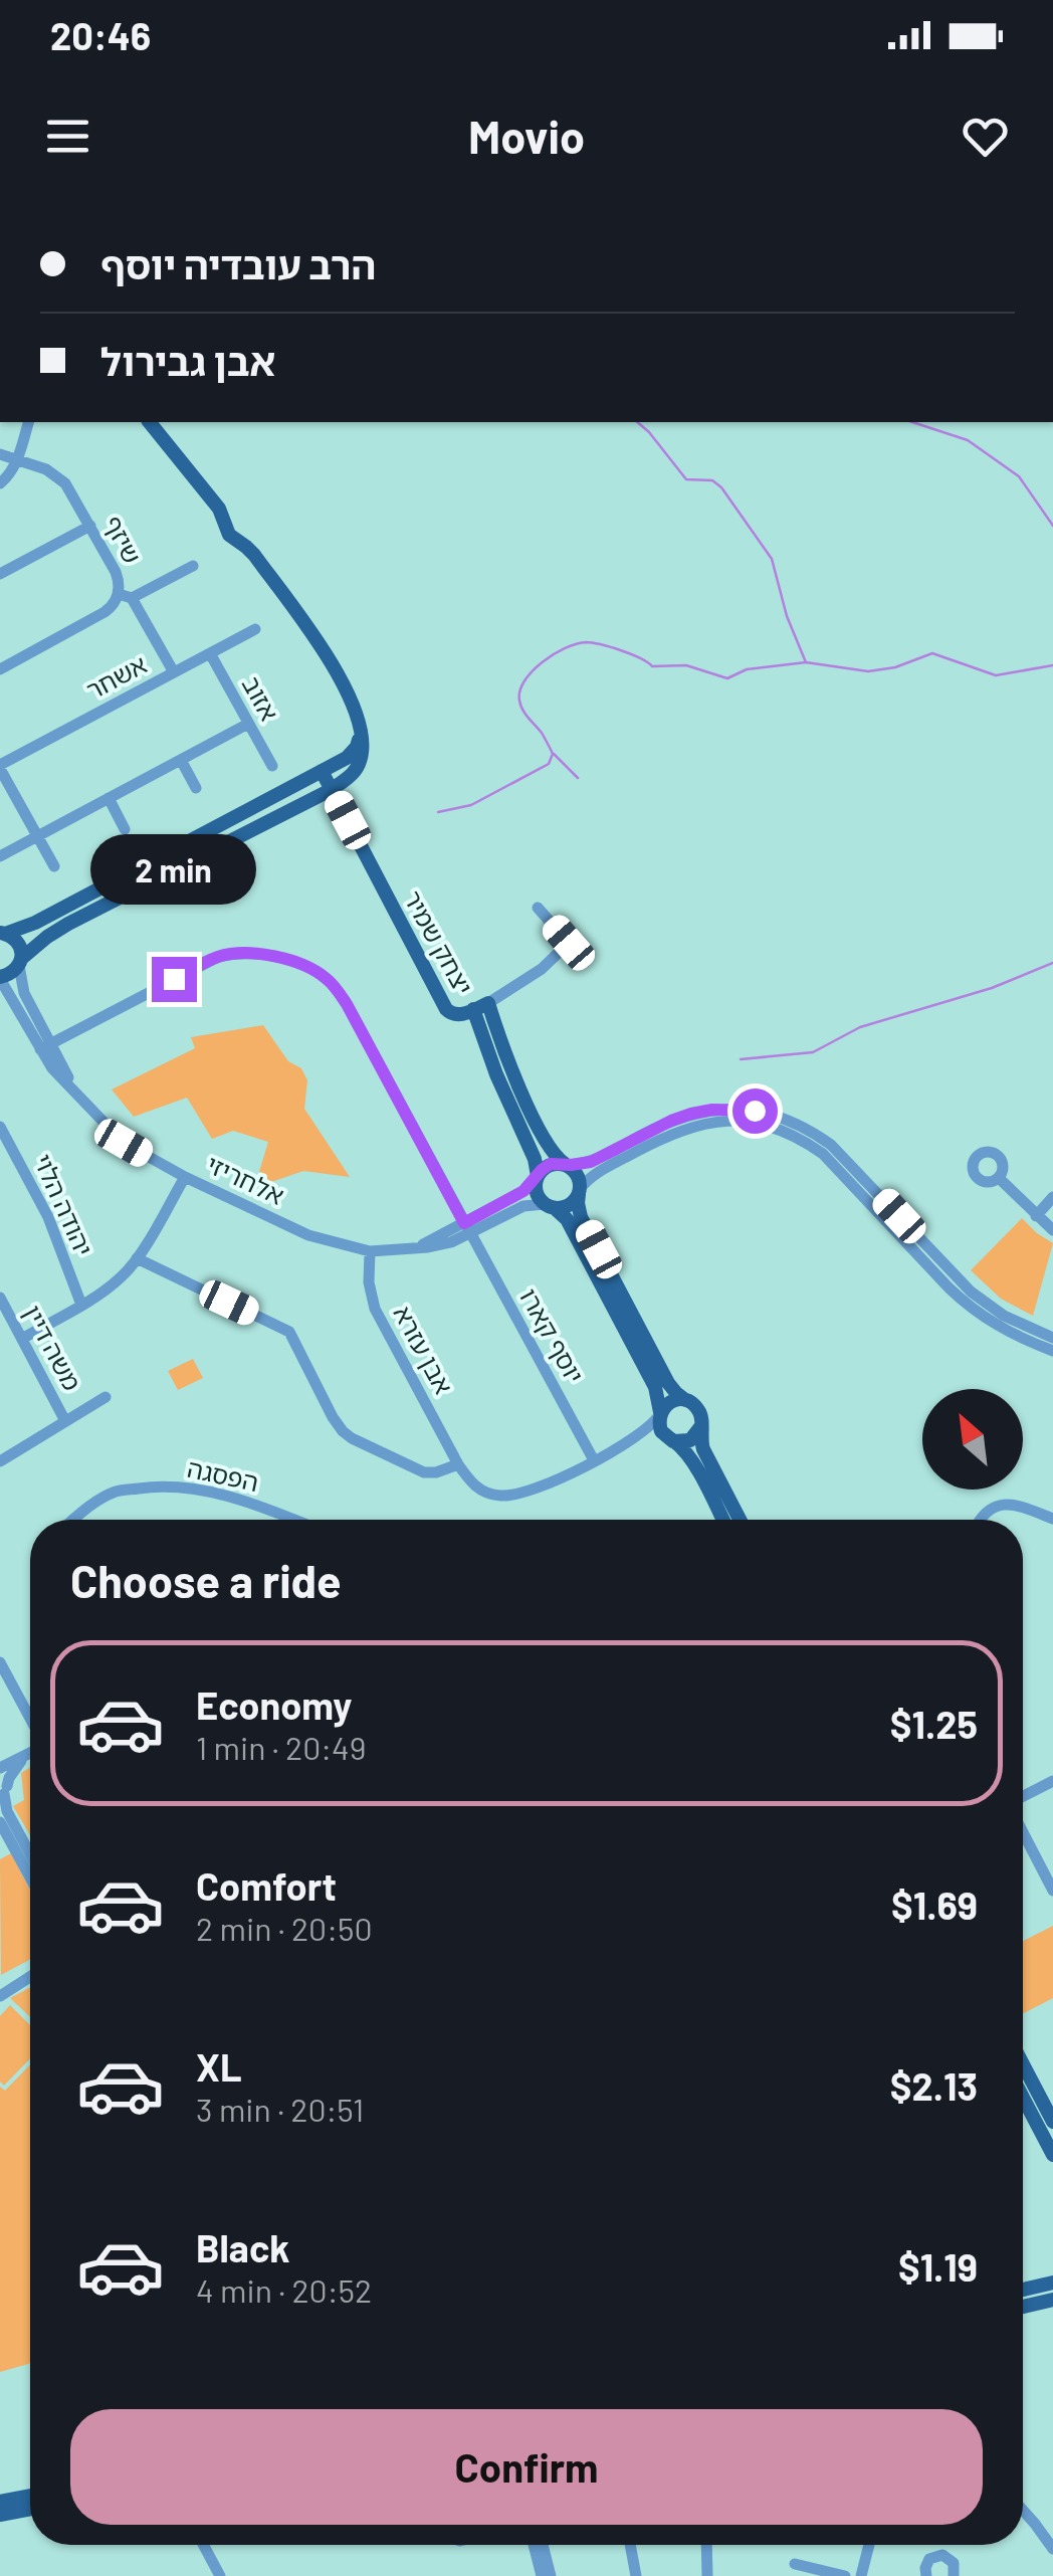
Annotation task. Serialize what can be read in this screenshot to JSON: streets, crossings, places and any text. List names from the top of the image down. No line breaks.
{"streets":{"main road":["יצחק שמיר"],"street":["שיזף","אשחר","אזוב","אלחריזי","יהודה הלוי","יוסף קארו","משה דיין","אבן עזרא","הפסגה"]},"crossings":[["שיזף","אשחר"],["אשחר","אזוב"],["יצחק שמיר","אלחריזי"],["אלחריזי","יוסף קארו"],["אלחריזי","אבן עזרא"]],"north":"top left","page":{"status":"20:46","header":"Movio","banner":["הרב עובדיה יוסף","אבן גבירול"],"bubble":"2 min","heading":"Choose a ride","list":[{"name":"Economy","note":"1 min · 20:49","value":"$1.25"},{"name":"Comfort","note":"2 min · 20:50","value":"$1.69"},{"name":"XL","note":"3 min · 20:51","value":"$2.13"},{"name":"Black","note":"4 min · 20:52","value":"$1.19"}],"buttons":"Confirm"}}
